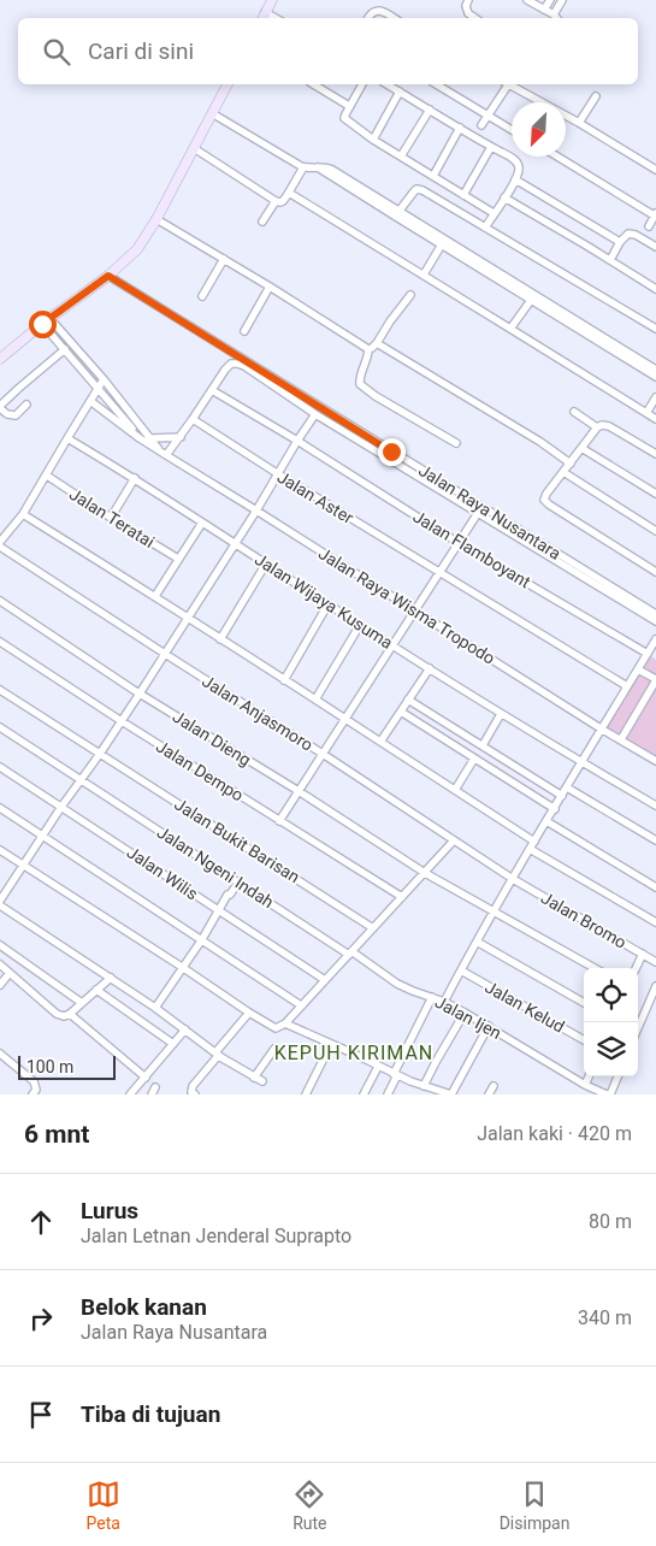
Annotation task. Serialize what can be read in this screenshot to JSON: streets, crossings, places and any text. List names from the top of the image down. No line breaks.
{"streets":{"street":["Jalan Aster","Jalan Raya Nusantara","Jalan Teratai","Jalan Flamboyant","Jalan Wijaya Kusuma","Jalan Raya Wisma Tropodo","Jalan Anjasmoro","Jalan Dieng","Jalan Dempo","Jalan Bukit Barisan","Jalan Ngeni Indah","Jalan Wilis","Jalan Bromo","Jalan Kelud","Jalan Ijen"]},"crossings":[["Jalan Anjasmoro","Jalan Bromo"],["Jalan Ngeni Indah","Jalan Ijen"]],"districts":["KEPUH KIRIMAN"],"scale_bar":"100 m","north":"bottom left","page":{"search":"Cari di sini","scale":"100 m","heading":["6 mnt","Jalan kaki · 420 m"],"list":[["Lurus","Jalan Letnan Jenderal Suprapto","80 m"],["Belok kanan","Jalan Raya Nusantara","340 m"],"Tiba di tujuan"],"nav":["Peta","Rute","Disimpan"]}}
